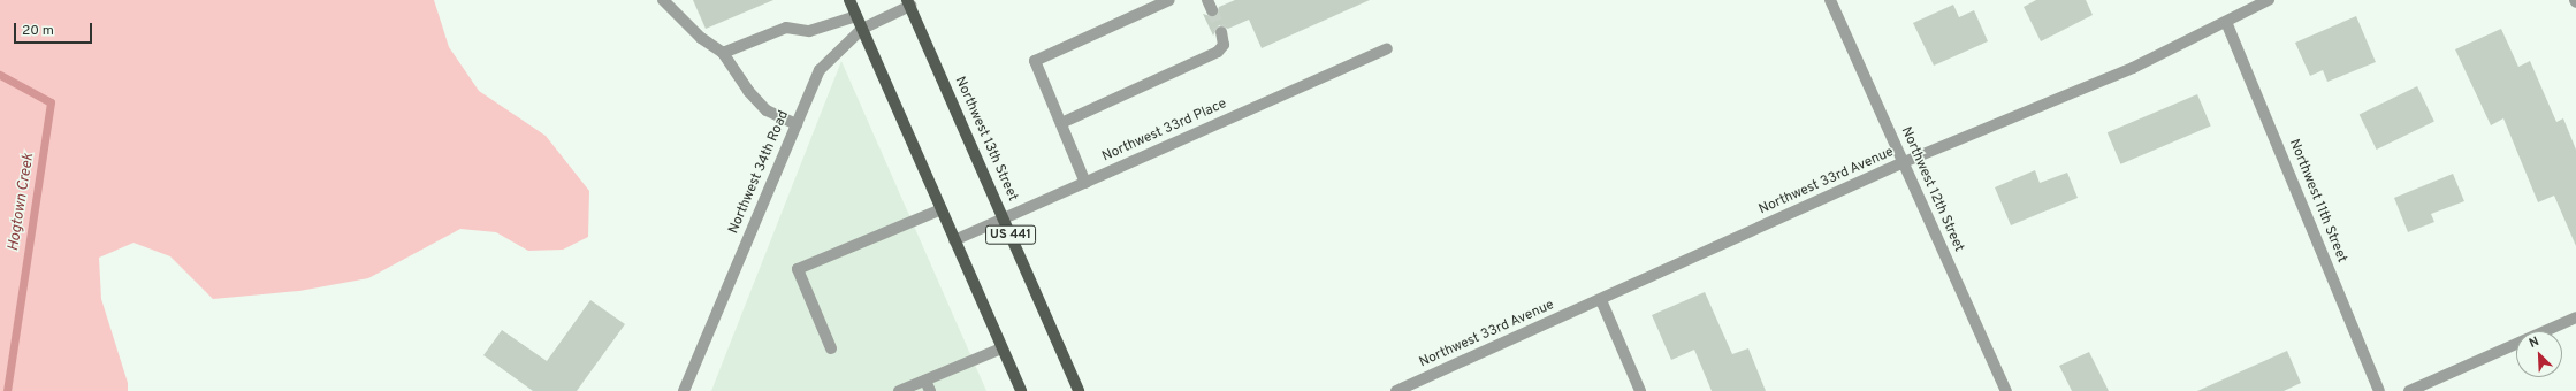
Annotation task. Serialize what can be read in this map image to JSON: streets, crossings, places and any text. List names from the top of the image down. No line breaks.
{"streets":{"main road":["Northwest 13th Street","US 441"],"street":["Northwest 33rd Place","Northwest 34th Road","Northwest 33rd Avenue","Northwest 12th Street","Northwest 11th Street"]},"crossings":[["Northwest 33rd Place","Northwest 13th Street"],["Northwest 13th Street","Northwest 34th Road"],["Northwest 33rd Avenue","Northwest 12th Street"],["Northwest 33rd Avenue","Northwest 11th Street"]],"water":["Hogtown Creek"],"scale_bar":"20 m","north":"top left"}
